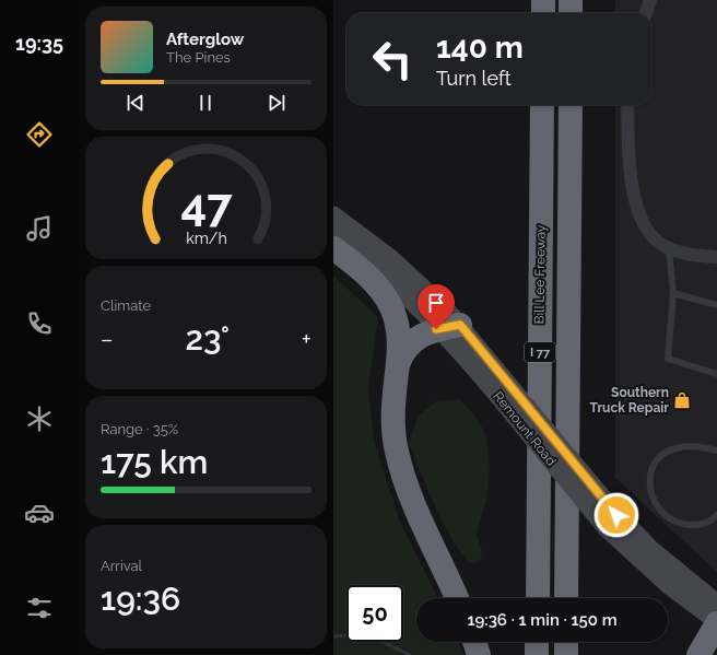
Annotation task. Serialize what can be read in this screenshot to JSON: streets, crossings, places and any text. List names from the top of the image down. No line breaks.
{"streets":{"highway":["Bill Lee Freeway","I 77"],"main road":["Remount Road"]},"places":{"shop":["Southern Truck Repair"]},"page":{"tabs":"19:35","turn":["140 m","Turn left"],"song":["Afterglow","The Pines"],"tile":["Climate",["Range · 35%","175 km"],["Arrival","19:36"]],"heat":["−","23°","+"],"limit":"50","trip":"19:36 · 1 min · 150 m","gauge":["47","km/h"]}}
